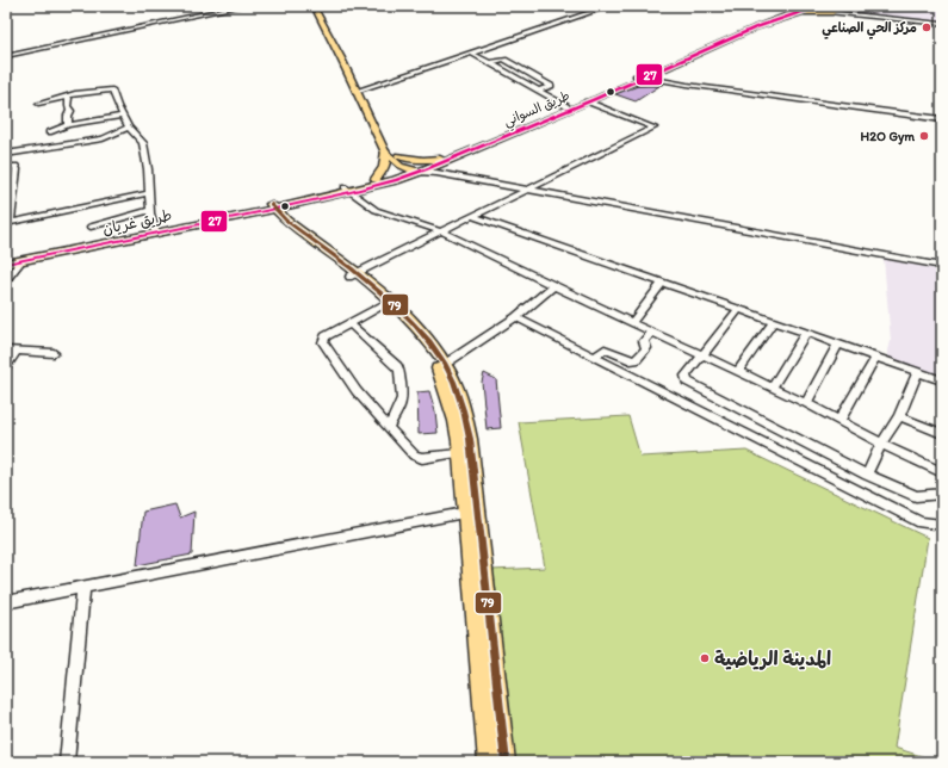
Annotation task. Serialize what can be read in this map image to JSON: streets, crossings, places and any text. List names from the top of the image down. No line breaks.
{"streets":{"highway":["طريق السواني","طريق غريان"]},"crossings":[["طريق السواني","طريق غريان"]],"places":["مركز الحي الصناعي","H2O Gym","المدينة الرياضية"],"lines":["transit line 27","transit line 79"]}
